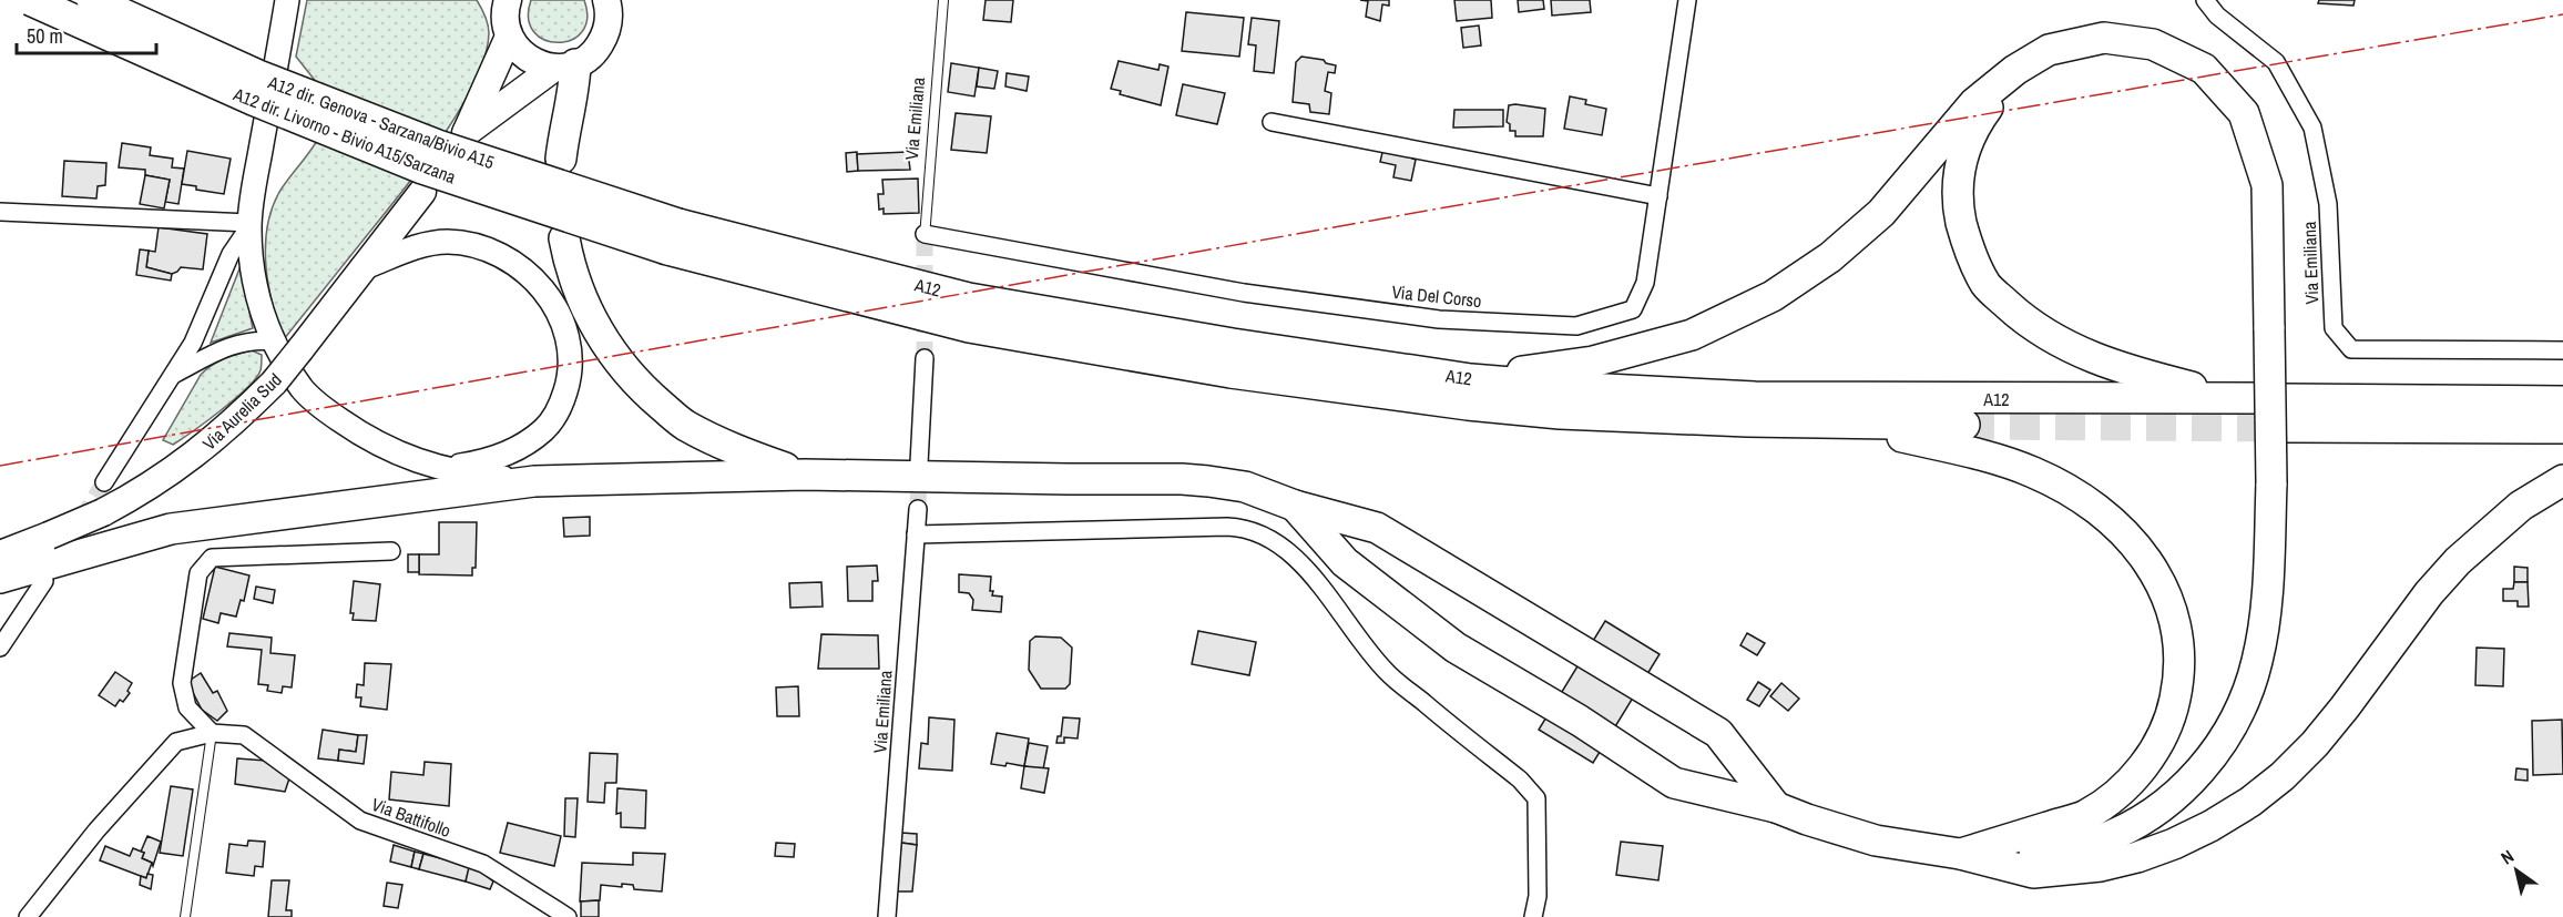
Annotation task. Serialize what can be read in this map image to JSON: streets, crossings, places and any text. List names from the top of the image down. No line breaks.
{"streets":{"highway":["A12 dir. Genova - Sarzana/Bivio A15","A12 dir. Livorno - Bivio A15/Sarzana","A12"],"main road":["Via Aurelia Sud"],"street":["Via Emiliana","Via Del Corso","Via Battifollo"]},"crossings":[["Via Emiliana","Via Del Corso"],["A12 dir. Genova - Sarzana/Bivio A15","A12 dir. Livorno - Bivio A15/Sarzana"],["A12 dir. Genova - Sarzana/Bivio A15","A12"],["A12 dir. Livorno - Bivio A15/Sarzana","A12"]],"scale_bar":"50 m","north":"top left"}
